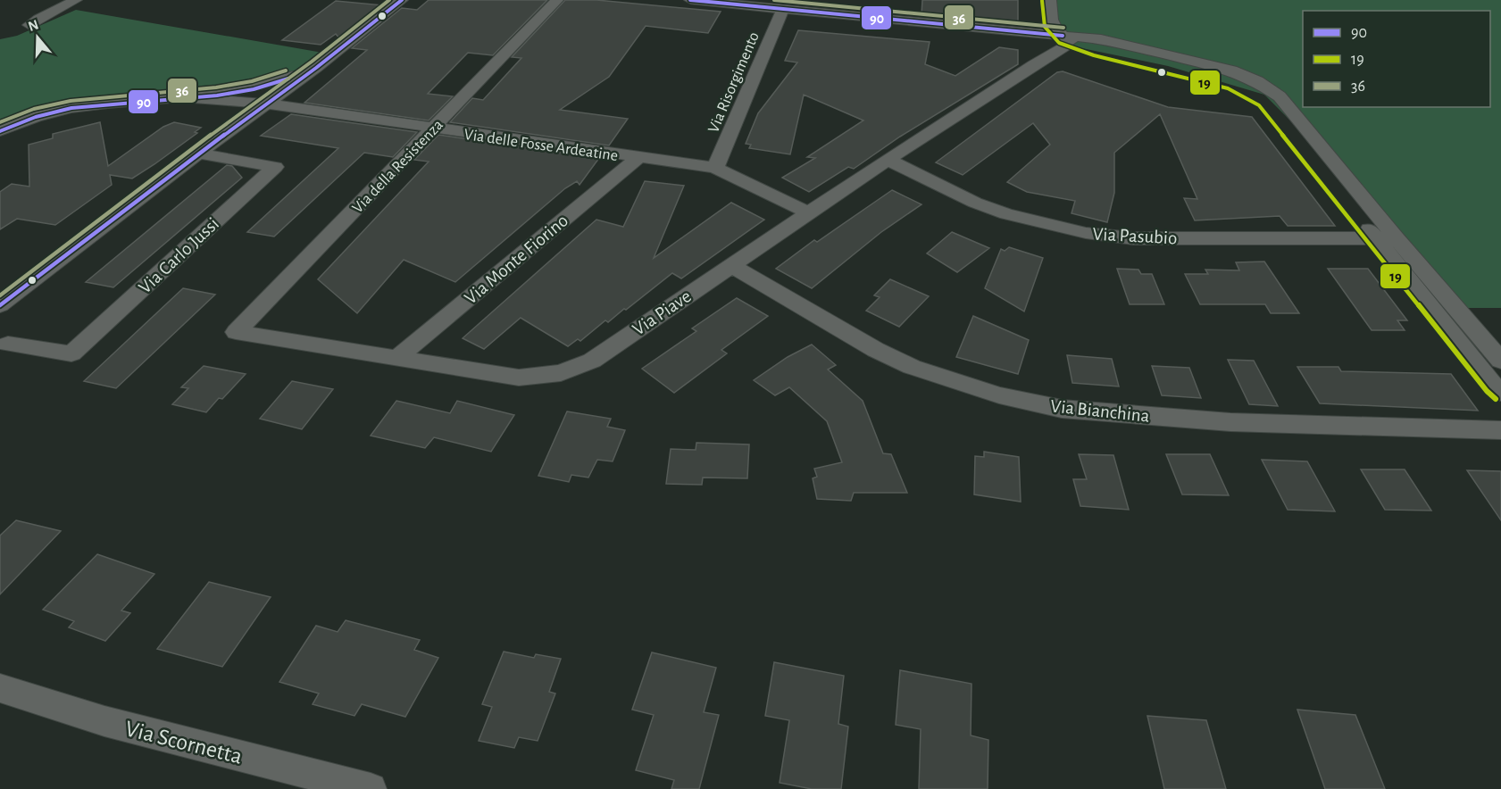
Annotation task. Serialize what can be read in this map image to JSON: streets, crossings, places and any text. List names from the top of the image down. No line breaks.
{"streets":{"street":["Via Risorgimento","Via delle Fosse Ardeatine","Via della Resistenza","Via Pasubio","Via Carlo Jussi","Via Monte Fiorino","Via Piave","Via Bianchina","Via Scornetta"]},"crossings":[["Via Risorgimento","Via delle Fosse Ardeatine"],["Via delle Fosse Ardeatine","Via della Resistenza"],["Via delle Fosse Ardeatine","Via Monte Fiorino"],["Via delle Fosse Ardeatine","Via Piave"],["Via della Resistenza","Via Piave"],["Via Pasubio","Via Piave"],["Via Monte Fiorino","Via Piave"],["Via Piave","Via Bianchina"]],"lines":["transit line 90","transit line 36","transit line 19"],"legend":["90","19","36"],"north":"top"}
